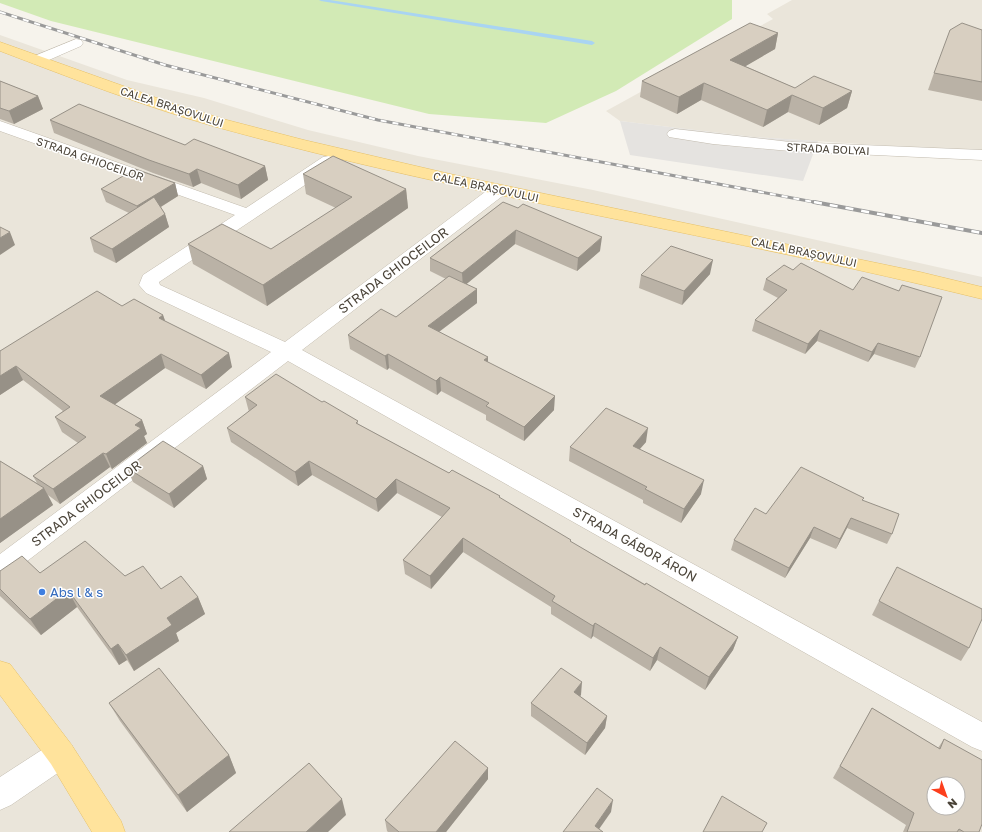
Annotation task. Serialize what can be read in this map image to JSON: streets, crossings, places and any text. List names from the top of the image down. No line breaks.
{"streets":{"main road":["CALEA BRAȘOVULUI"],"street":["STRADA BOLYAI","STRADA GHIOCEILOR","STRADA GÁBOR ÁRON"]},"crossings":[["CALEA BRAȘOVULUI","STRADA GHIOCEILOR"],["STRADA GHIOCEILOR","STRADA GÁBOR ÁRON"]],"places":["Abs l & s"],"north":"bottom right"}
